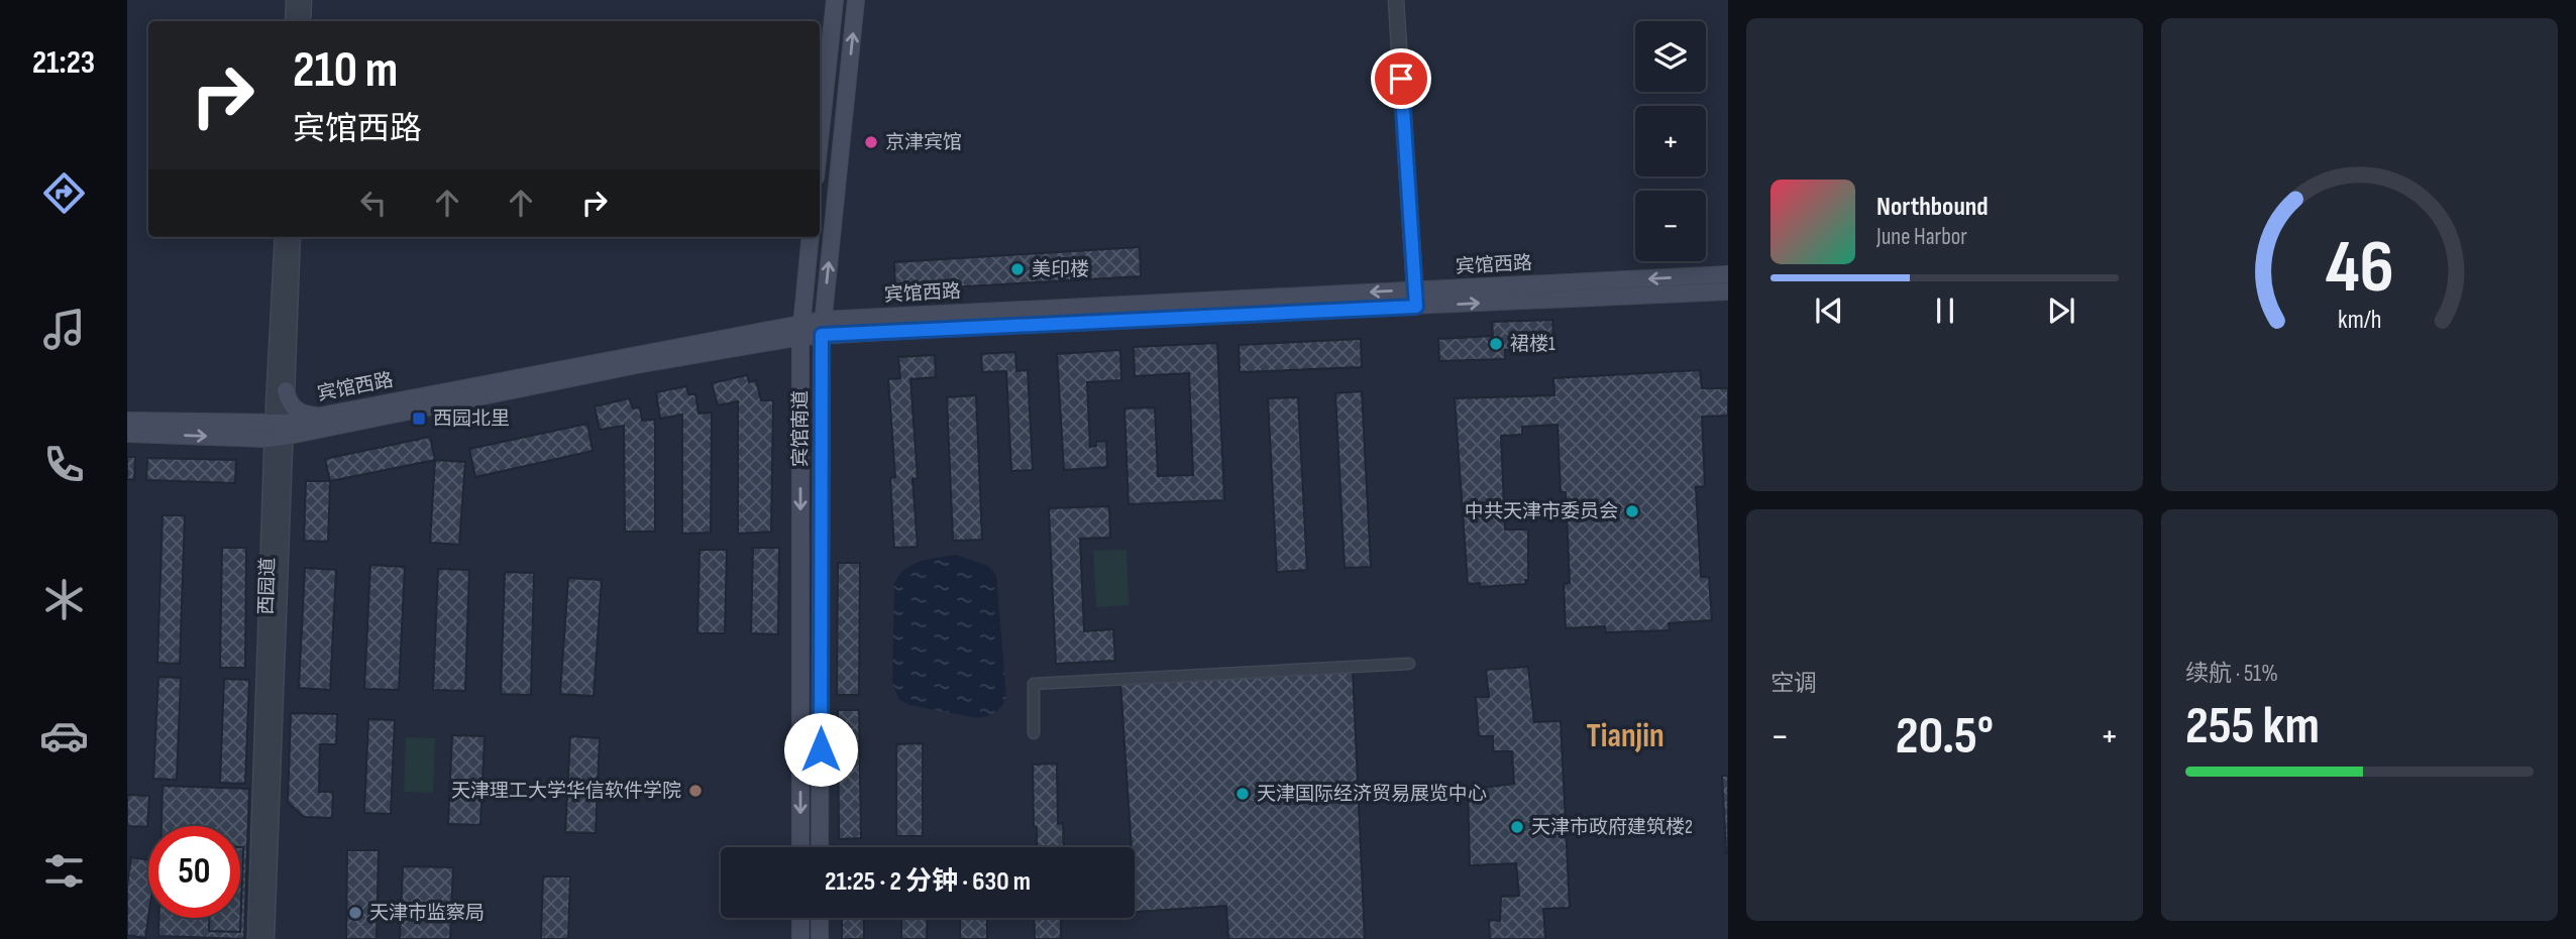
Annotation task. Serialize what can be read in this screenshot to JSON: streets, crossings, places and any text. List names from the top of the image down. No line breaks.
{"streets":{"main road":["宾馆西路","宾馆南道"],"street":["西园道"]},"crossings":[["宾馆西路","宾馆南道"],["宾馆西路","西园道"]],"districts":["Tianjin"],"places":{"other":["京津宾馆","美印楼","裙楼1","中共天津市委员会","天津理工大学华信软件学院","天津国际经济贸易展览中心","天津市政府建筑楼2","天津市监察局"],"transit":["西园北里"]},"page":{"tabs":"21:23","map_buttons":["+","−"],"turn":["210 m","宾馆西路"],"song":["Northbound","June Harbor"],"tile":["空调",["续航 · 51%","255 km"]],"heat":["−","20.5°","+"],"limit":"50","trip":"21:25 · 2 分钟 · 630 m","gauge":["46","km/h"]}}
